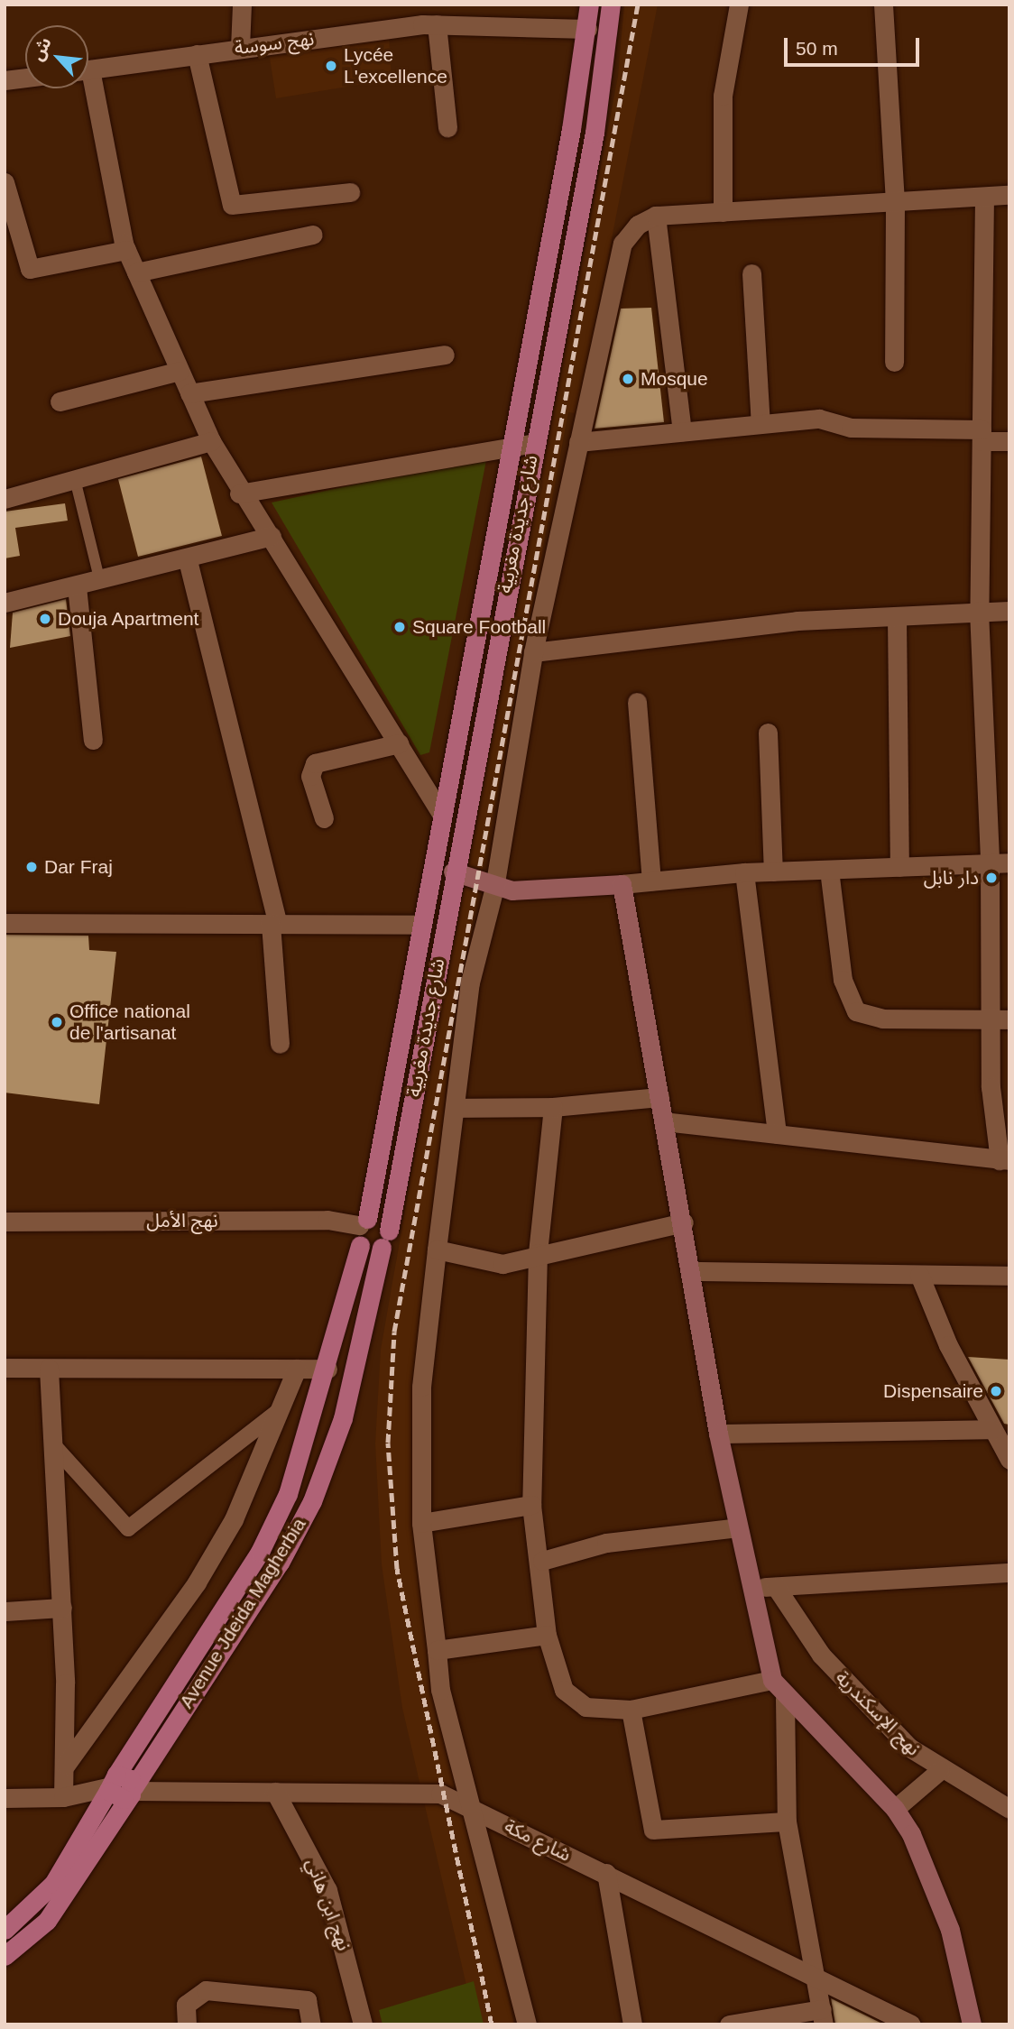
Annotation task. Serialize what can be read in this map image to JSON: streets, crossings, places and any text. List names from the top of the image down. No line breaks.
{"streets":{"main road":["شارع جديدة مغربية","Avenue Jdeida Magherbia"],"street":["نهج سوسة","نهج الأمل","نهج الإسكندرية","شارع مكة","نهج ابن هاني"]},"crossings":[["نهج سوسة","شارع جديدة مغربية"],["شارع جديدة مغربية","نهج الأمل"],["شارع جديدة مغربية","Avenue Jdeida Magherbia"],["Avenue Jdeida Magherbia","شارع مكة"],["شارع مكة","نهج ابن هاني"]],"places":["Lycée L'excellence","Mosque","Douja Apartment","Square Football","Dar Fraj","دار نابل","Office national de l'artisanat","Dispensaire"],"scale_bar":"50 m","north":"top left"}
